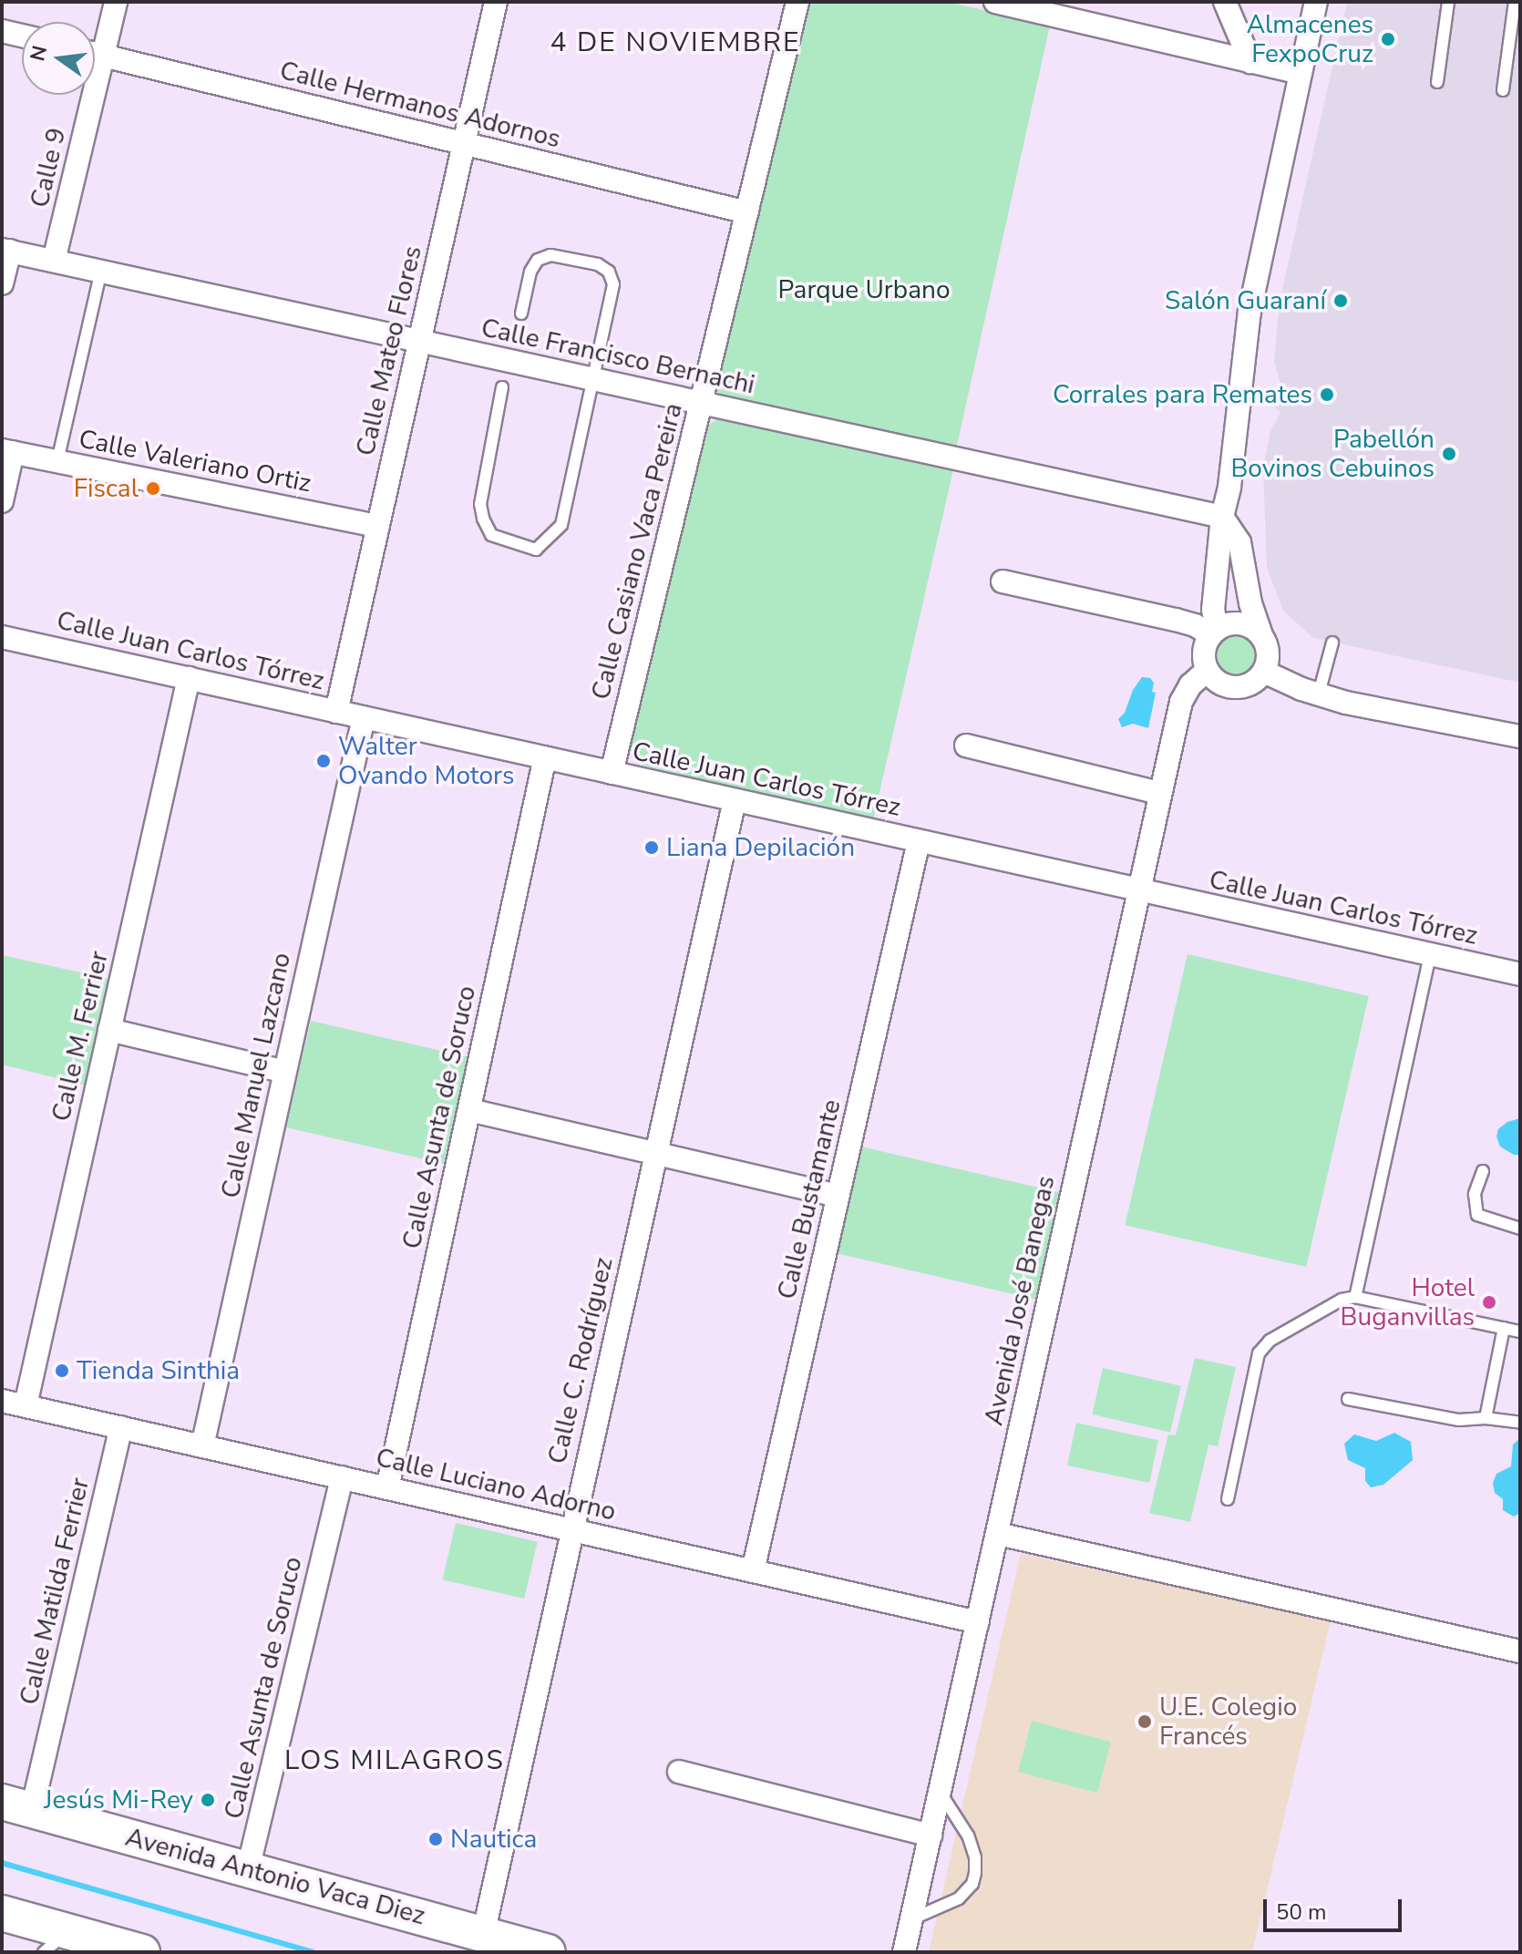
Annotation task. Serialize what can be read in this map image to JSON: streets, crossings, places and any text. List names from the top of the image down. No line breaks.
{"streets":{"highway":["Avenida Antonio Vaca Diez"],"street":["Calle Hermanos Adornos","Calle 9","Calle Mateo Flores","Calle Francisco Bernachi","Calle Valeriano Ortiz","Calle Casiano Vaca Pereira","Calle Juan Carlos Tórrez","Calle M. Ferrier","Calle Manuel Lazcano","Calle Asunta de Soruco","Calle Bustamante","Avenida José Banegas","Calle C. Rodríguez","Calle Luciano Adorno","Calle Matilda Ferrier"]},"crossings":[["Calle Hermanos Adornos","Calle 9"],["Calle Hermanos Adornos","Calle Mateo Flores"],["Calle Hermanos Adornos","Calle Casiano Vaca Pereira"],["Calle 9","Calle Francisco Bernachi"],["Calle Mateo Flores","Calle Francisco Bernachi"],["Calle Mateo Flores","Calle Valeriano Ortiz"],["Calle Mateo Flores","Calle Juan Carlos Tórrez"],["Calle Francisco Bernachi","Calle Casiano Vaca Pereira"],["Calle Casiano Vaca Pereira","Calle Juan Carlos Tórrez"],["Calle Juan Carlos Tórrez","Calle M. Ferrier"],["Calle Juan Carlos Tórrez","Calle Manuel Lazcano"],["Calle Juan Carlos Tórrez","Calle Asunta de Soruco"],["Calle Juan Carlos Tórrez","Calle Bustamante"],["Calle Juan Carlos Tórrez","Avenida José Banegas"],["Calle Juan Carlos Tórrez","Calle C. Rodríguez"],["Calle M. Ferrier","Calle Luciano Adorno"],["Calle Manuel Lazcano","Calle Luciano Adorno"],["Calle Asunta de Soruco","Calle Luciano Adorno"],["Calle Asunta de Soruco","Avenida Antonio Vaca Diez"],["Calle Bustamante","Calle Luciano Adorno"],["Avenida José Banegas","Calle Luciano Adorno"],["Calle C. Rodríguez","Calle Luciano Adorno"],["Calle C. Rodríguez","Avenida Antonio Vaca Diez"],["Calle Luciano Adorno","Calle Matilda Ferrier"],["Calle Matilda Ferrier","Avenida Antonio Vaca Diez"]],"districts":["4 DE NOVIEMBRE","LOS MILAGROS"],"parks":["Parque Urbano"],"places":["Almacenes FexpoCruz","Salón Guaraní","Corrales para Remates","Pabellón Bovinos Cebuinos","Fiscal","Walter Ovando Motors","Liana Depilación","Hotel Buganvillas","Tienda Sinthia","U.E. Colegio Francés","Jesús Mi-Rey","Nautica"],"scale_bar":"50 m","north":"left"}
